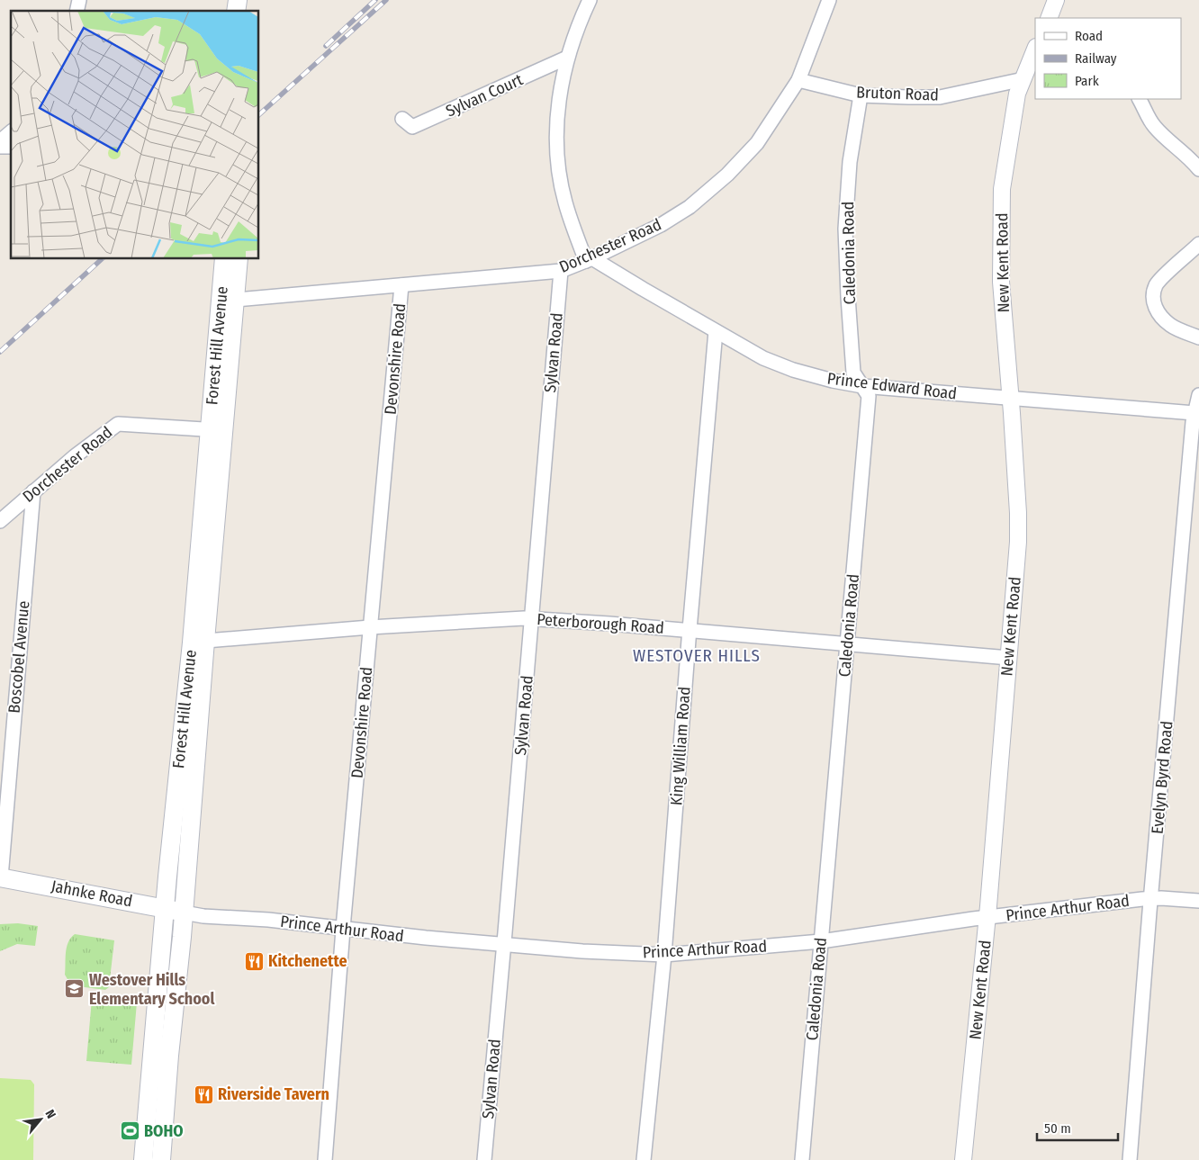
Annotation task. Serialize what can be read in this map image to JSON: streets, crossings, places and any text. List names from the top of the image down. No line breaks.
{"streets":{"main road":["Forest Hill Avenue","Jahnke Road"],"street":["Bruton Road","Sylvan Court","Dorchester Road","Caledonia Road","New Kent Road","Sylvan Road","Devonshire Road","Prince Edward Road","Peterborough Road","Boscobel Avenue","King William Road","Evelyn Byrd Road","Prince Arthur Road"]},"crossings":[["Bruton Road","Dorchester Road"],["Bruton Road","Caledonia Road"],["Bruton Road","New Kent Road"],["Dorchester Road","Forest Hill Avenue"],["Dorchester Road","Sylvan Road"],["Dorchester Road","Devonshire Road"],["Dorchester Road","Prince Edward Road"],["Dorchester Road","Boscobel Avenue"],["Caledonia Road","Prince Edward Road"],["Caledonia Road","Peterborough Road"],["Caledonia Road","Prince Arthur Road"],["New Kent Road","Prince Edward Road"],["New Kent Road","Peterborough Road"],["New Kent Road","Prince Arthur Road"],["Forest Hill Avenue","Peterborough Road"],["Forest Hill Avenue","Jahnke Road"],["Forest Hill Avenue","Prince Arthur Road"],["Sylvan Road","Peterborough Road"],["Sylvan Road","Prince Arthur Road"],["Devonshire Road","Peterborough Road"],["Devonshire Road","Prince Arthur Road"],["Prince Edward Road","King William Road"],["Prince Edward Road","Evelyn Byrd Road"],["Peterborough Road","King William Road"],["Boscobel Avenue","Jahnke Road"],["King William Road","Prince Arthur Road"],["Evelyn Byrd Road","Prince Arthur Road"],["Jahnke Road","Prince Arthur Road"]],"districts":["WESTOVER HILLS"],"places":{"restaurant":["Kitchenette","Riverside Tavern"],"school or university":["Westover Hills Elementary School"],"sports":["BOHO"]},"legend":["Road","Railway","Park"],"scale_bar":"50 m","north":"top right"}
